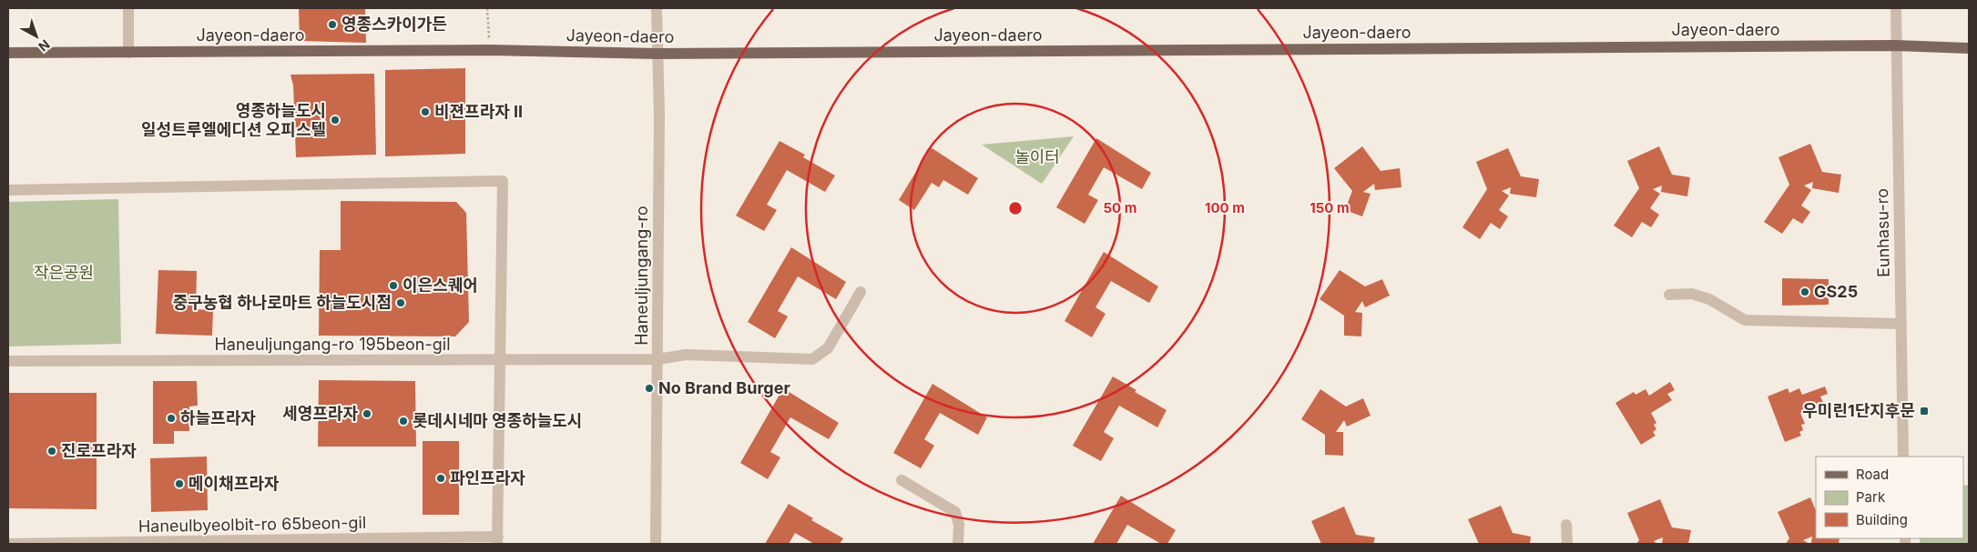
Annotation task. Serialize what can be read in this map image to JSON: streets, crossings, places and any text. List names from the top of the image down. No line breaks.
{"streets":{"main road":["Jayeon-daero"],"street":["Eunhasu-ro","Haneuljungang-ro","Haneuljungang-ro 195beon-gil","Haneulbyeolbit-ro 65beon-gil"]},"crossings":[["Jayeon-daero","Eunhasu-ro"],["Jayeon-daero","Haneuljungang-ro"],["Haneuljungang-ro","Haneuljungang-ro 195beon-gil"]],"parks":["놀이터","작은공원"],"places":{"other":["영종스카이가든","비젼프라자 II","영종하늘도시 일성트루엘에디션 오피스텔","이은스퀘어","GS25","중구농협 하나로마트 하늘도시점","No Brand Burger","세영프라자","하늘프라자","롯데시네마 영종하늘도시","진로프라자","파인프라자","메이채프라자"],"transit":["우미린1단지후문"]},"legend":["Road","Park","Building"],"north":"bottom right","rings":["50 m","100 m","150 m"]}
